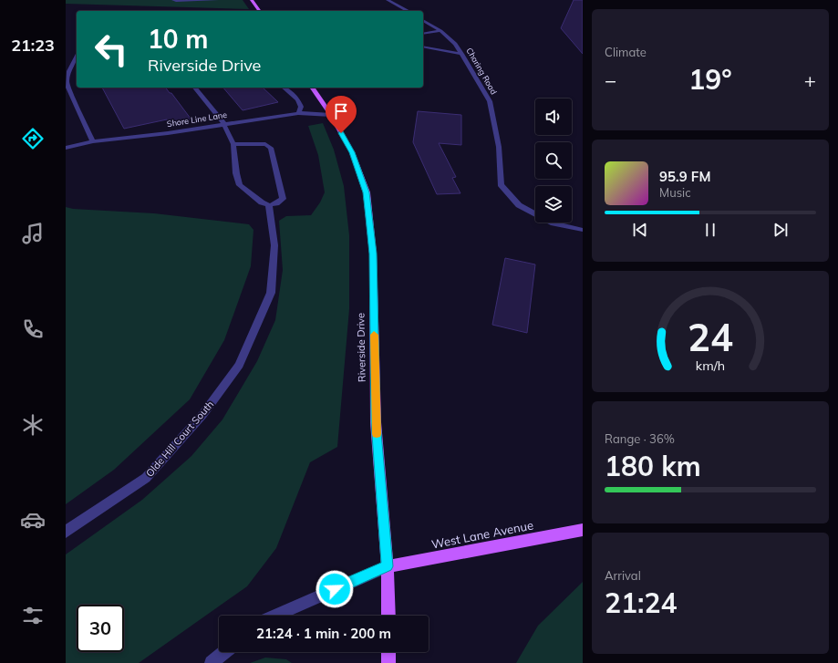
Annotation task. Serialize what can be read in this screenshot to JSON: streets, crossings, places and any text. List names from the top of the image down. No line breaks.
{"streets":{"main road":["Riverside Drive","West Lane Avenue"],"street":["Charing Road","Shore Line Lane","Olde Hill Court South"]},"crossings":[["Shore Line Lane","Riverside Drive"],["Riverside Drive","West Lane Avenue"]],"page":{"tabs":"21:23","tile":["Climate",["Range · 36%","180 km"],["Arrival","21:24"]],"turn":["10 m","Riverside Drive"],"heat":["−","19°","+"],"song":["95.9 FM","Music"],"limit":"30","trip":"21:24 · 1 min · 200 m","gauge":["24","km/h"]}}
